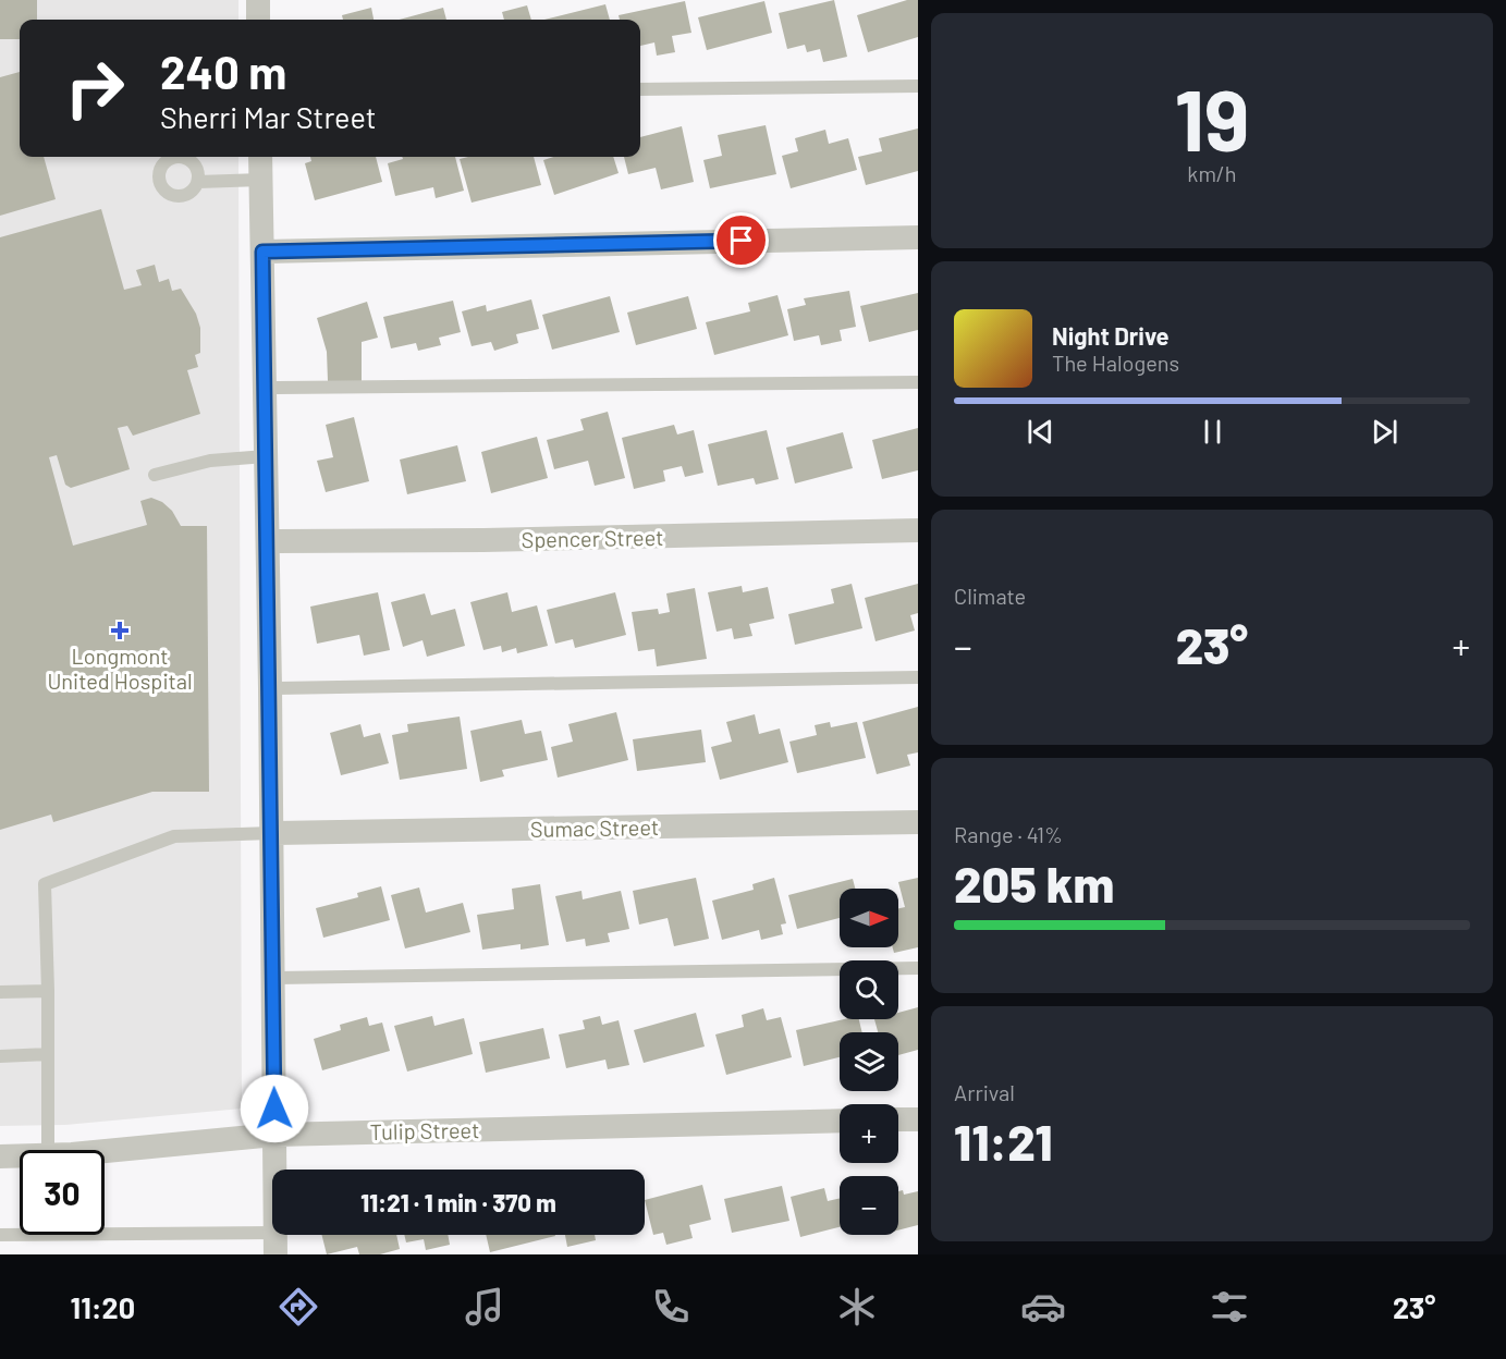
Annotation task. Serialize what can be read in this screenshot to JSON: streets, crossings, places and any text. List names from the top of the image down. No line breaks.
{"streets":{"street":["Spencer Street","Sumac Street","Tulip Street"]},"places":{"health":["Longmont United Hospital"]},"north":"right","page":{"tile":[["19","km/h"],"Climate",["Range · 41%","205 km"],["Arrival","11:21"]],"turn":["240 m","Sherri Mar Street"],"song":["Night Drive","The Halogens"],"heat":["−","23°","+"],"map_buttons":["+","−"],"limit":"30","trip":"11:21 · 1 min · 370 m","tabs":["11:20","23°"]}}
